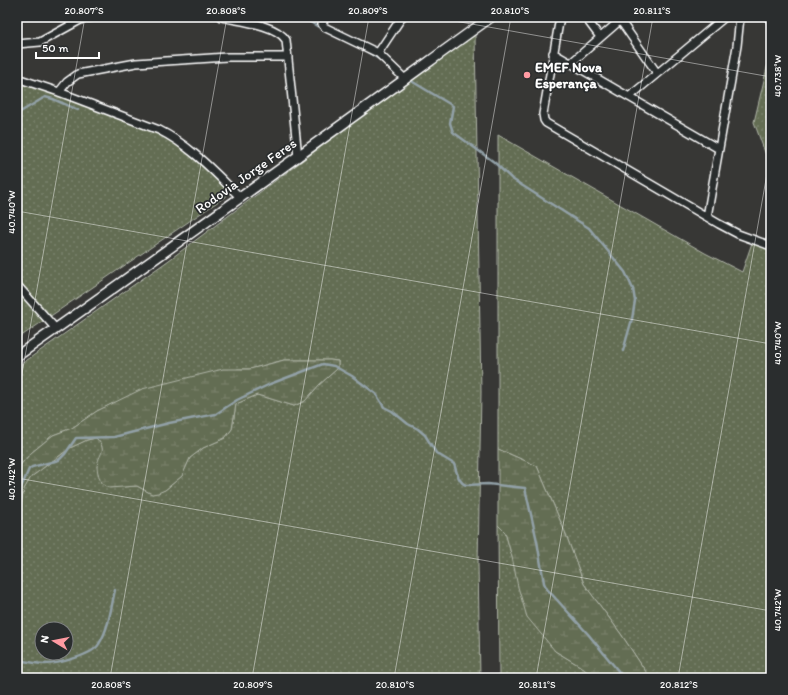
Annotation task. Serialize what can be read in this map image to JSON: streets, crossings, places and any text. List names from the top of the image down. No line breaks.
{"streets":{"main road":["Rodovia Jorge Feres"]},"places":["EMEF Nova Esperança"],"scale_bar":"50 m","north":"left","coordinates":["20.807°S","20.808°S","20.809°S","20.810°S","20.811°S","40.738°W","40.740°W","40.742°W","20.812°S"]}
